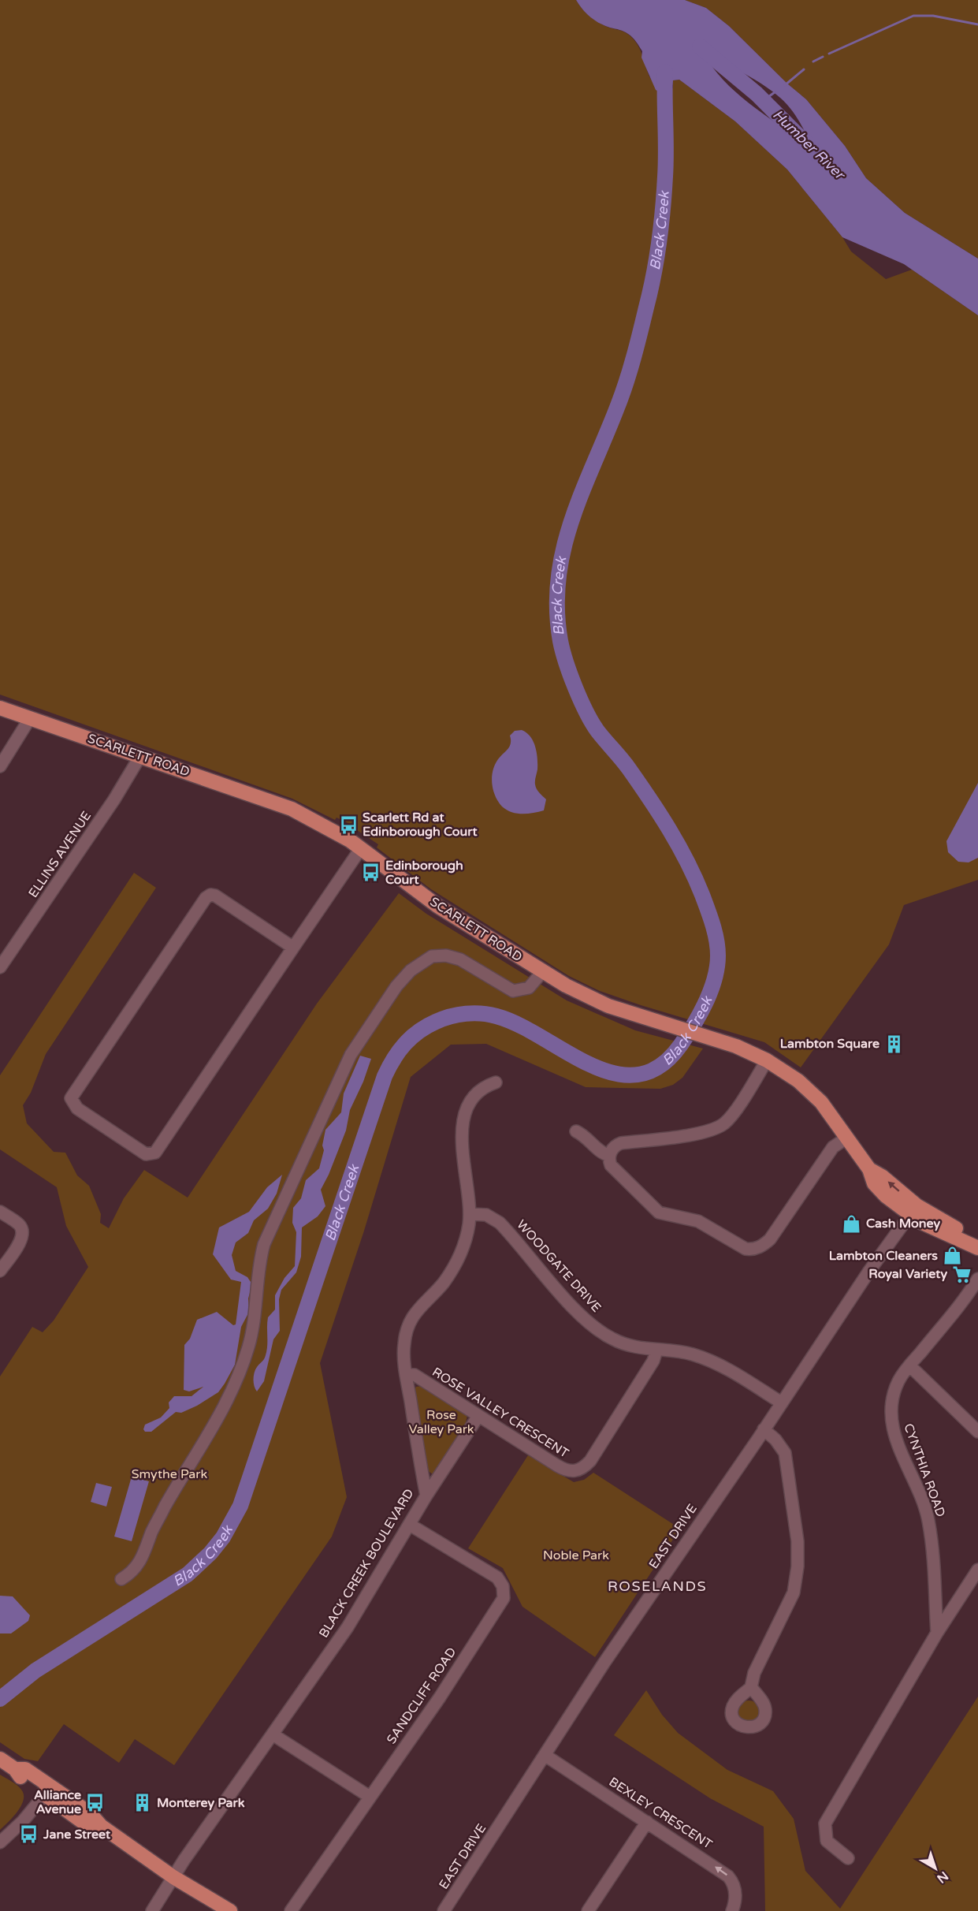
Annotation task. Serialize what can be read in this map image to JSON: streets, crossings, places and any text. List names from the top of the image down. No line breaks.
{"streets":{"main road":["SCARLETT ROAD"],"street":["ELLINS AVENUE","WOODGATE DRIVE","ROSE VALLEY CRESCENT","CYNTHIA ROAD","EAST DRIVE","BLACK CREEK BOULEVARD","SANDCLIFF ROAD","BEXLEY CRESCENT"]},"crossings":[["SCARLETT ROAD","ELLINS AVENUE"],["SCARLETT ROAD","EAST DRIVE"],["WOODGATE DRIVE","ROSE VALLEY CRESCENT"],["WOODGATE DRIVE","EAST DRIVE"],["WOODGATE DRIVE","BLACK CREEK BOULEVARD"],["ROSE VALLEY CRESCENT","BLACK CREEK BOULEVARD"],["EAST DRIVE","BEXLEY CRESCENT"],["BLACK CREEK BOULEVARD","SANDCLIFF ROAD"]],"one_way":["BEXLEY CRESCENT"],"districts":["ROSELANDS"],"water":["Humber River","Black Creek"],"parks":["Rose Valley Park","Smythe Park","Noble Park"],"places":{"bus stop":["Scarlett Rd at Edinborough Court","Edinborough Court","Alliance Avenue","Jane Street"],"building":["Lambton Square","Monterey Park"],"shop":["Cash Money","Lambton Cleaners"],"supermarket":["Royal Variety"]},"north":"bottom right"}
